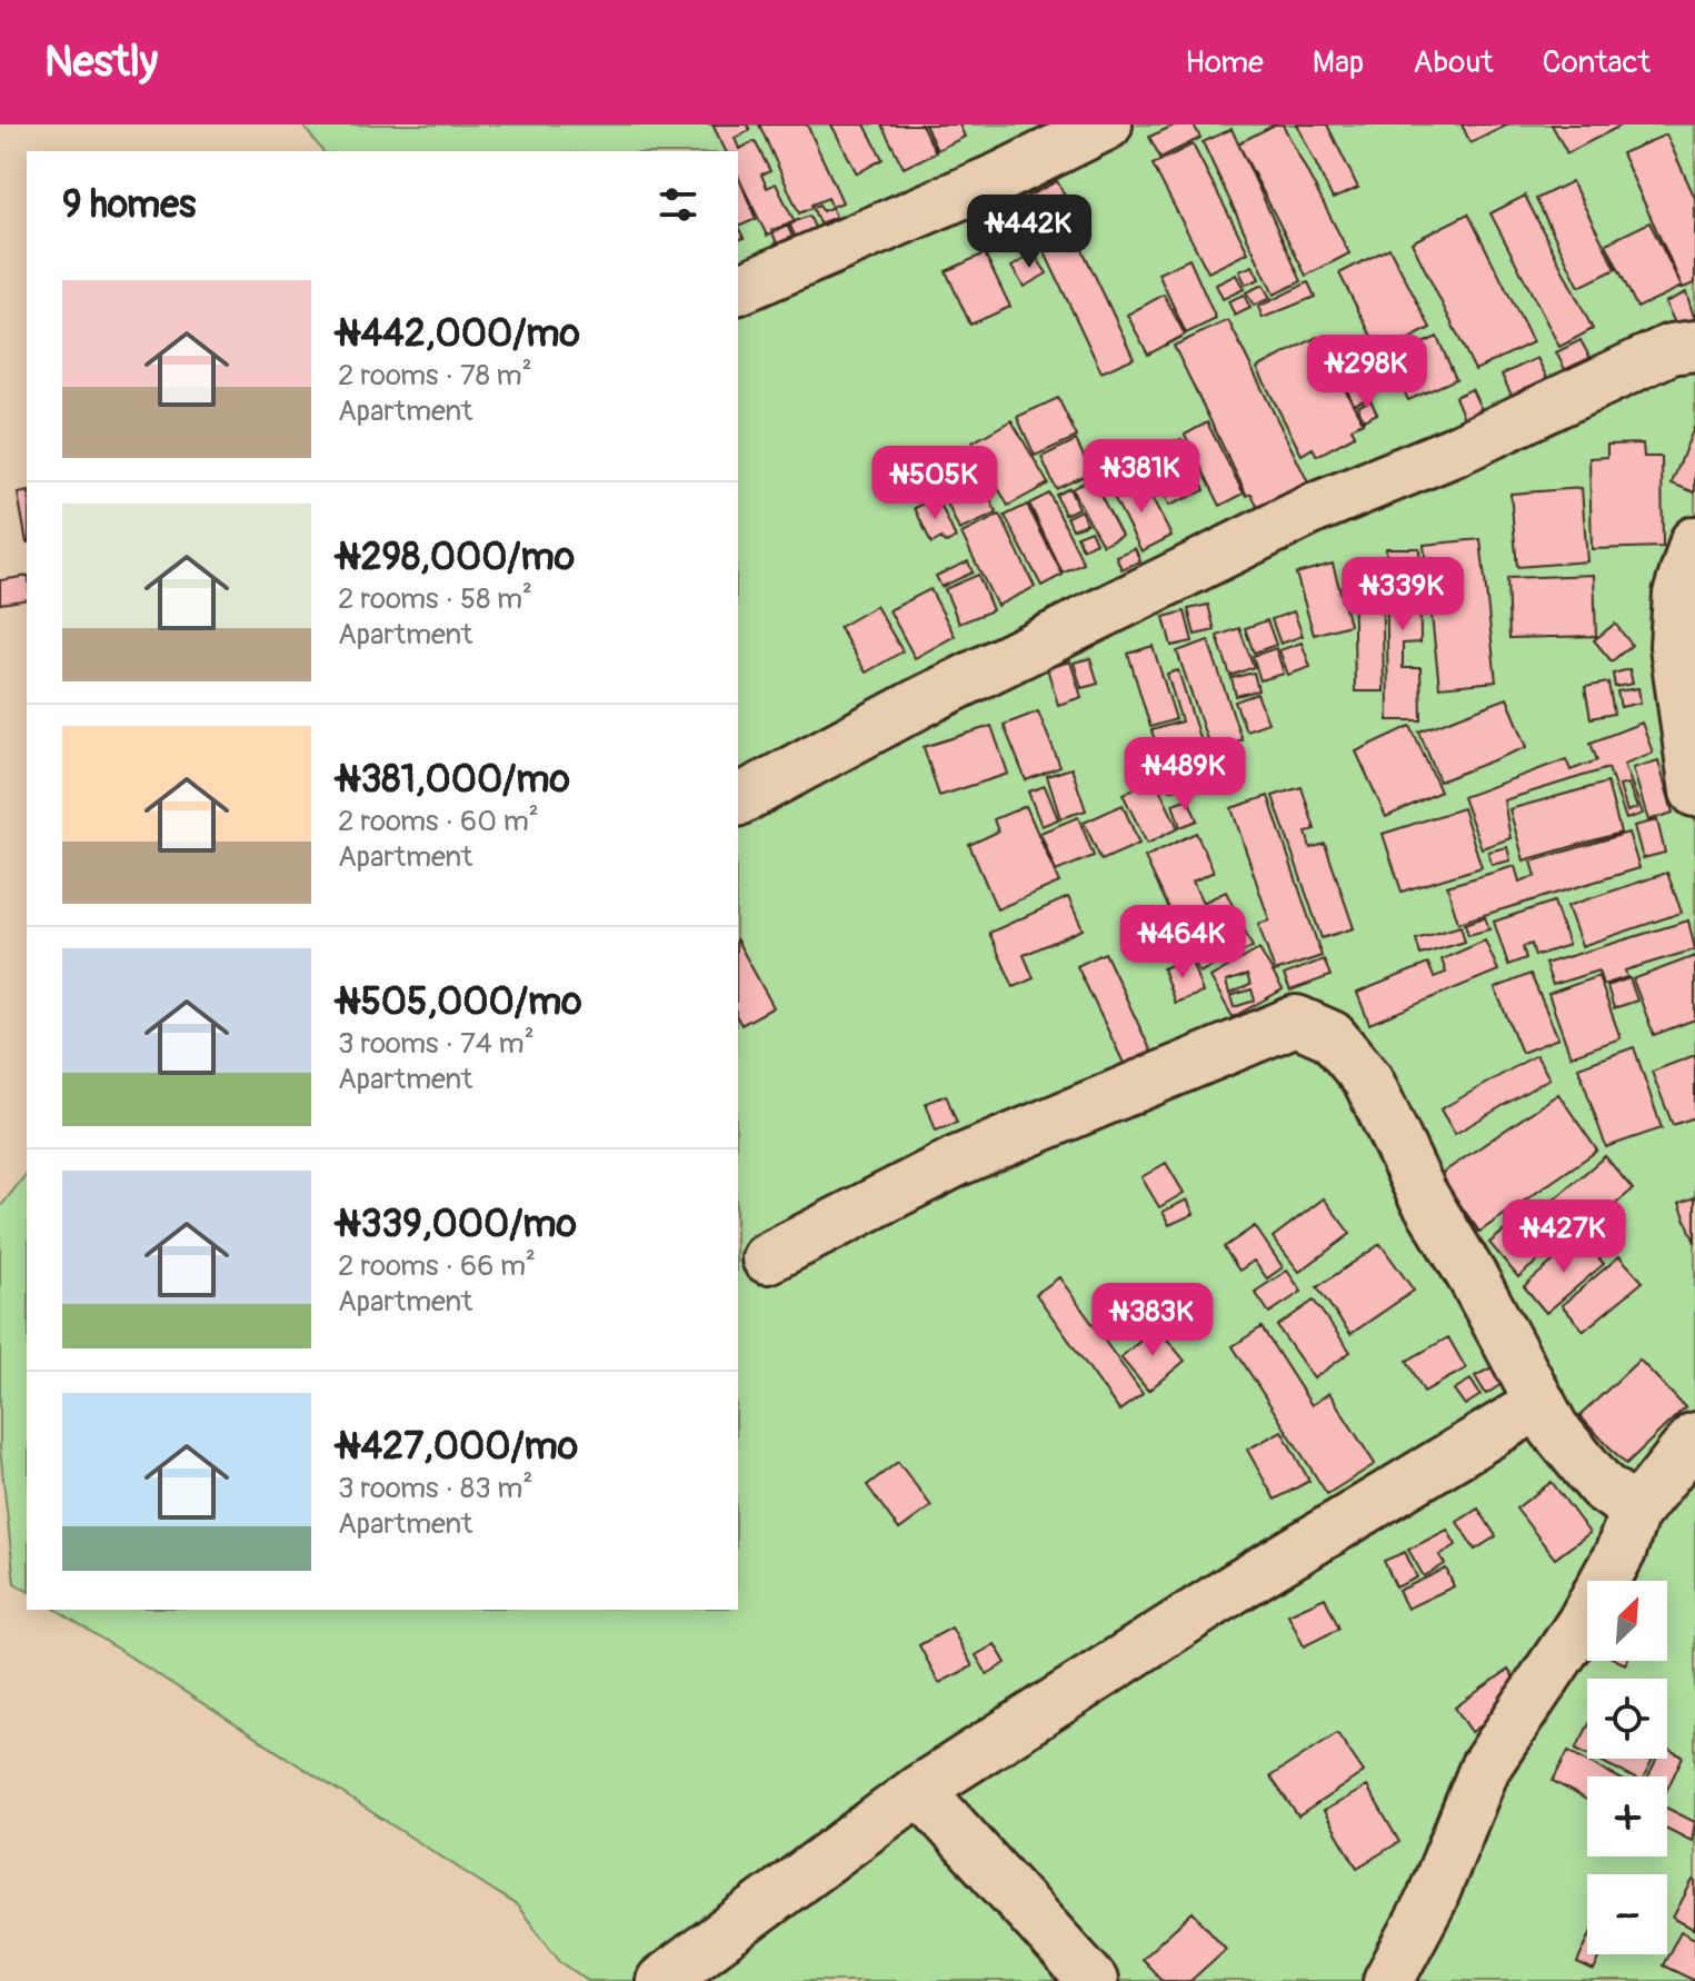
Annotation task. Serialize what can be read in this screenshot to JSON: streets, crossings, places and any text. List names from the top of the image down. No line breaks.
{"north":"top right","page":{"header":"Nestly","nav":["Home","Map","About","Contact"],"heading":"9 homes","price":["₦442K","₦298K","₦381K","₦505K","₦339K","₦489K","₦464K","₦427K","₦383K"],"list":[{"name":"₦442,000/mo","note":"2 rooms · 78 m² · Apartment"},{"name":"₦298,000/mo","note":"2 rooms · 58 m² · Apartment"},{"name":"₦381,000/mo","note":"2 rooms · 60 m² · Apartment"},{"name":"₦505,000/mo","note":"3 rooms · 74 m² · Apartment"},{"name":"₦339,000/mo","note":"2 rooms · 66 m² · Apartment"},{"name":"₦427,000/mo","note":"3 rooms · 83 m² · Apartment"}],"map_buttons":["+","−"]}}
